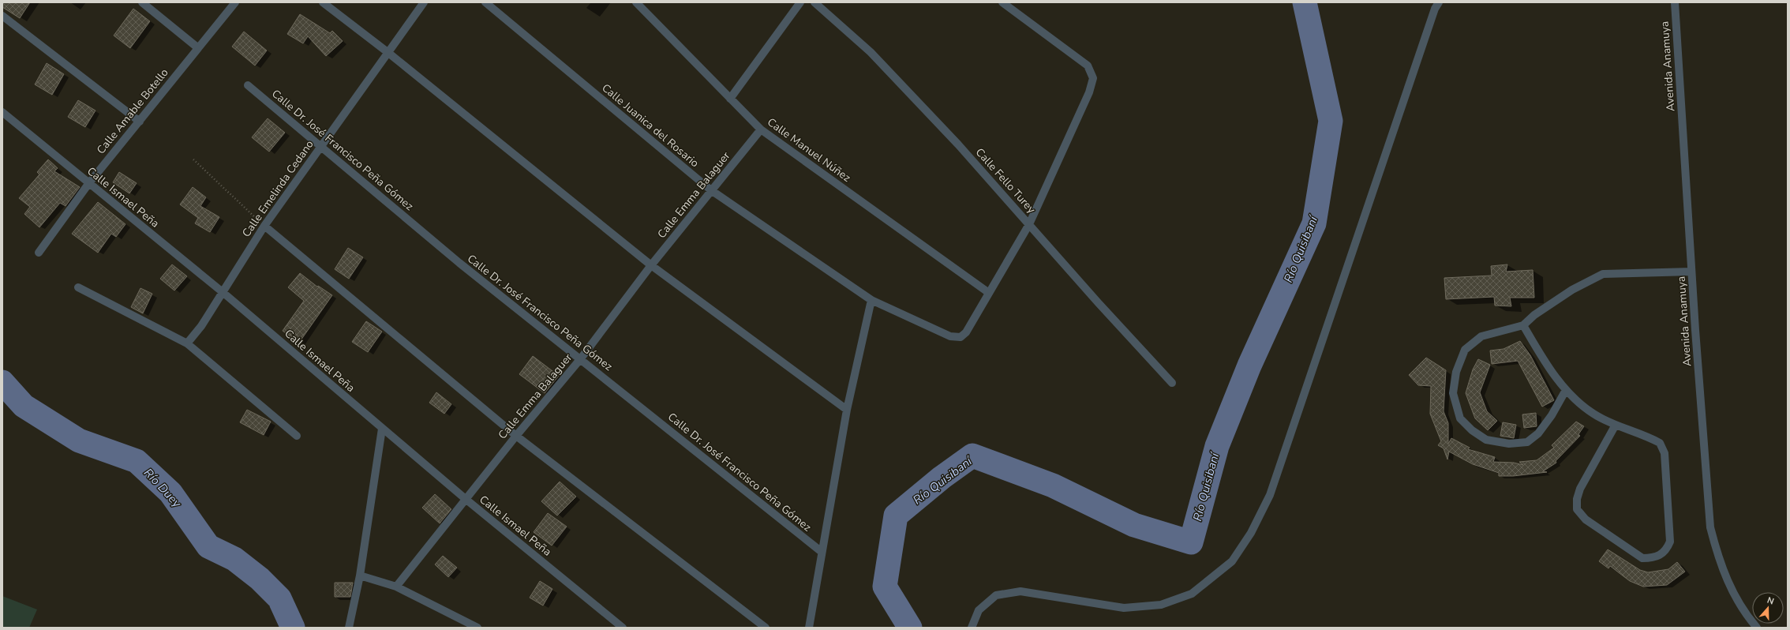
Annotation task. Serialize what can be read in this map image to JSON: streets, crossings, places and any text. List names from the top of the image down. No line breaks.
{"streets":{"street":["Avenida Anamuya","Calle Amable Botello","Calle Juanica del Rosario","Calle Dr. José Francisco Peña Gómez","Calle Manuel Núñez","Calle Fello Turey","Calle Emelinda Cedano","Calle Emma Balaguer","Calle Ismael Peña"]},"crossings":[["Calle Amable Botello","Calle Ismael Peña"],["Calle Juanica del Rosario","Calle Manuel Núñez"],["Calle Juanica del Rosario","Calle Emma Balaguer"],["Calle Dr. José Francisco Peña Gómez","Calle Emelinda Cedano"],["Calle Dr. José Francisco Peña Gómez","Calle Emma Balaguer"],["Calle Manuel Núñez","Calle Emma Balaguer"],["Calle Emelinda Cedano","Calle Ismael Peña"],["Calle Emma Balaguer","Calle Ismael Peña"]],"water":["Río Quisibaní","Río Duey"],"north":"top"}
